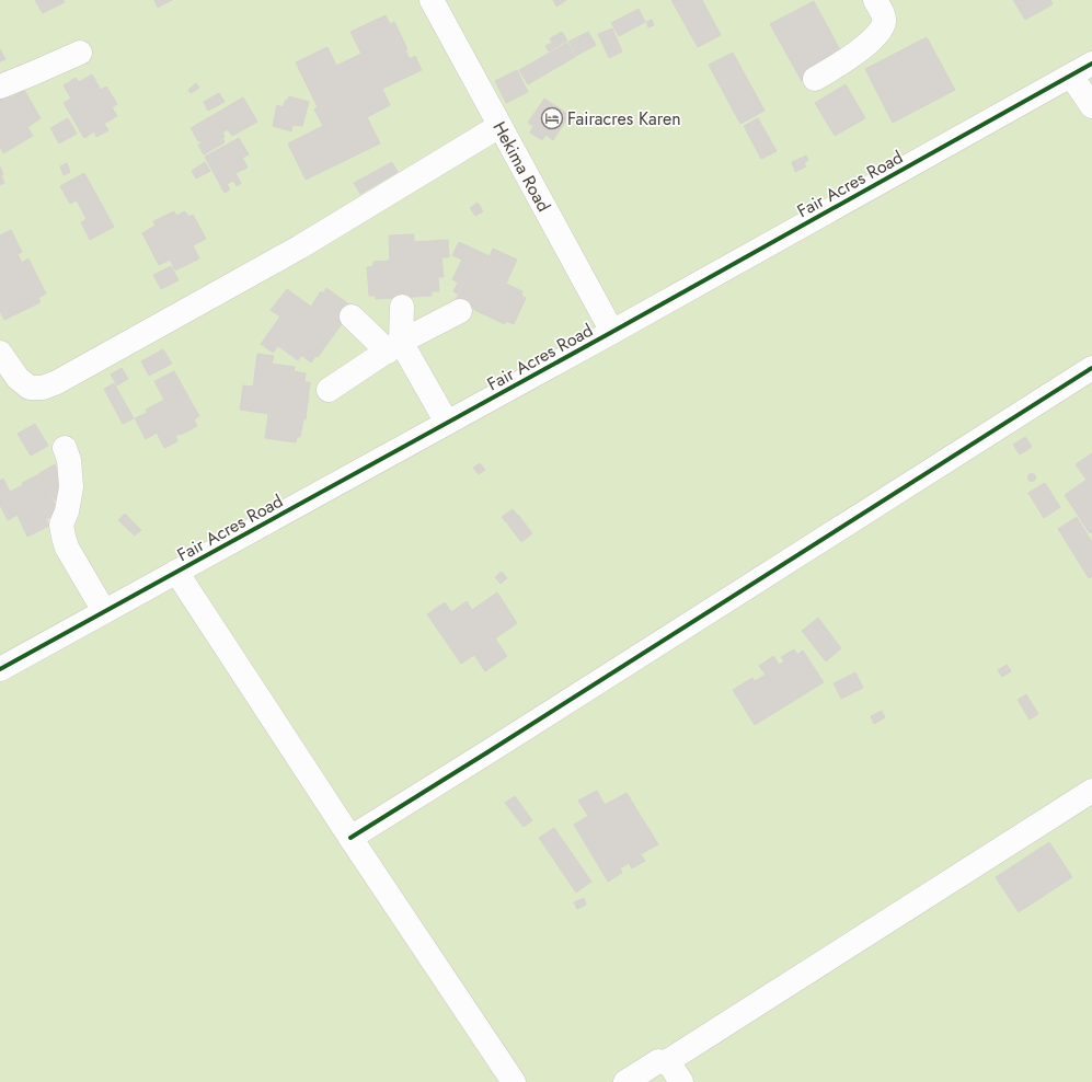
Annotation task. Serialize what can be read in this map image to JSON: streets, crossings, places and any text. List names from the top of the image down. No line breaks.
{"streets":{"street":["Hekima Road","Fair Acres Road"]},"crossings":[["Hekima Road","Fair Acres Road"]],"places":{"hotel":["Fairacres Karen"]}}
